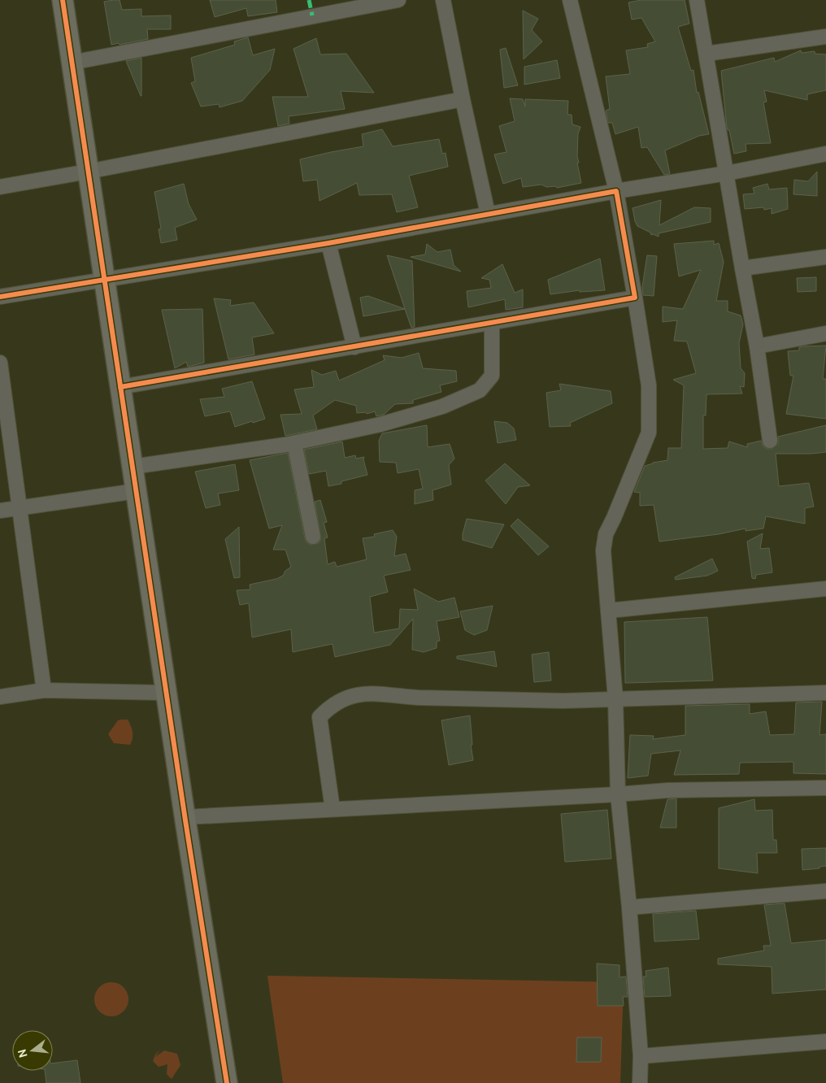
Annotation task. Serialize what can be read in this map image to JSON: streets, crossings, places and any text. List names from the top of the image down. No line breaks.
{"north":"left"}
